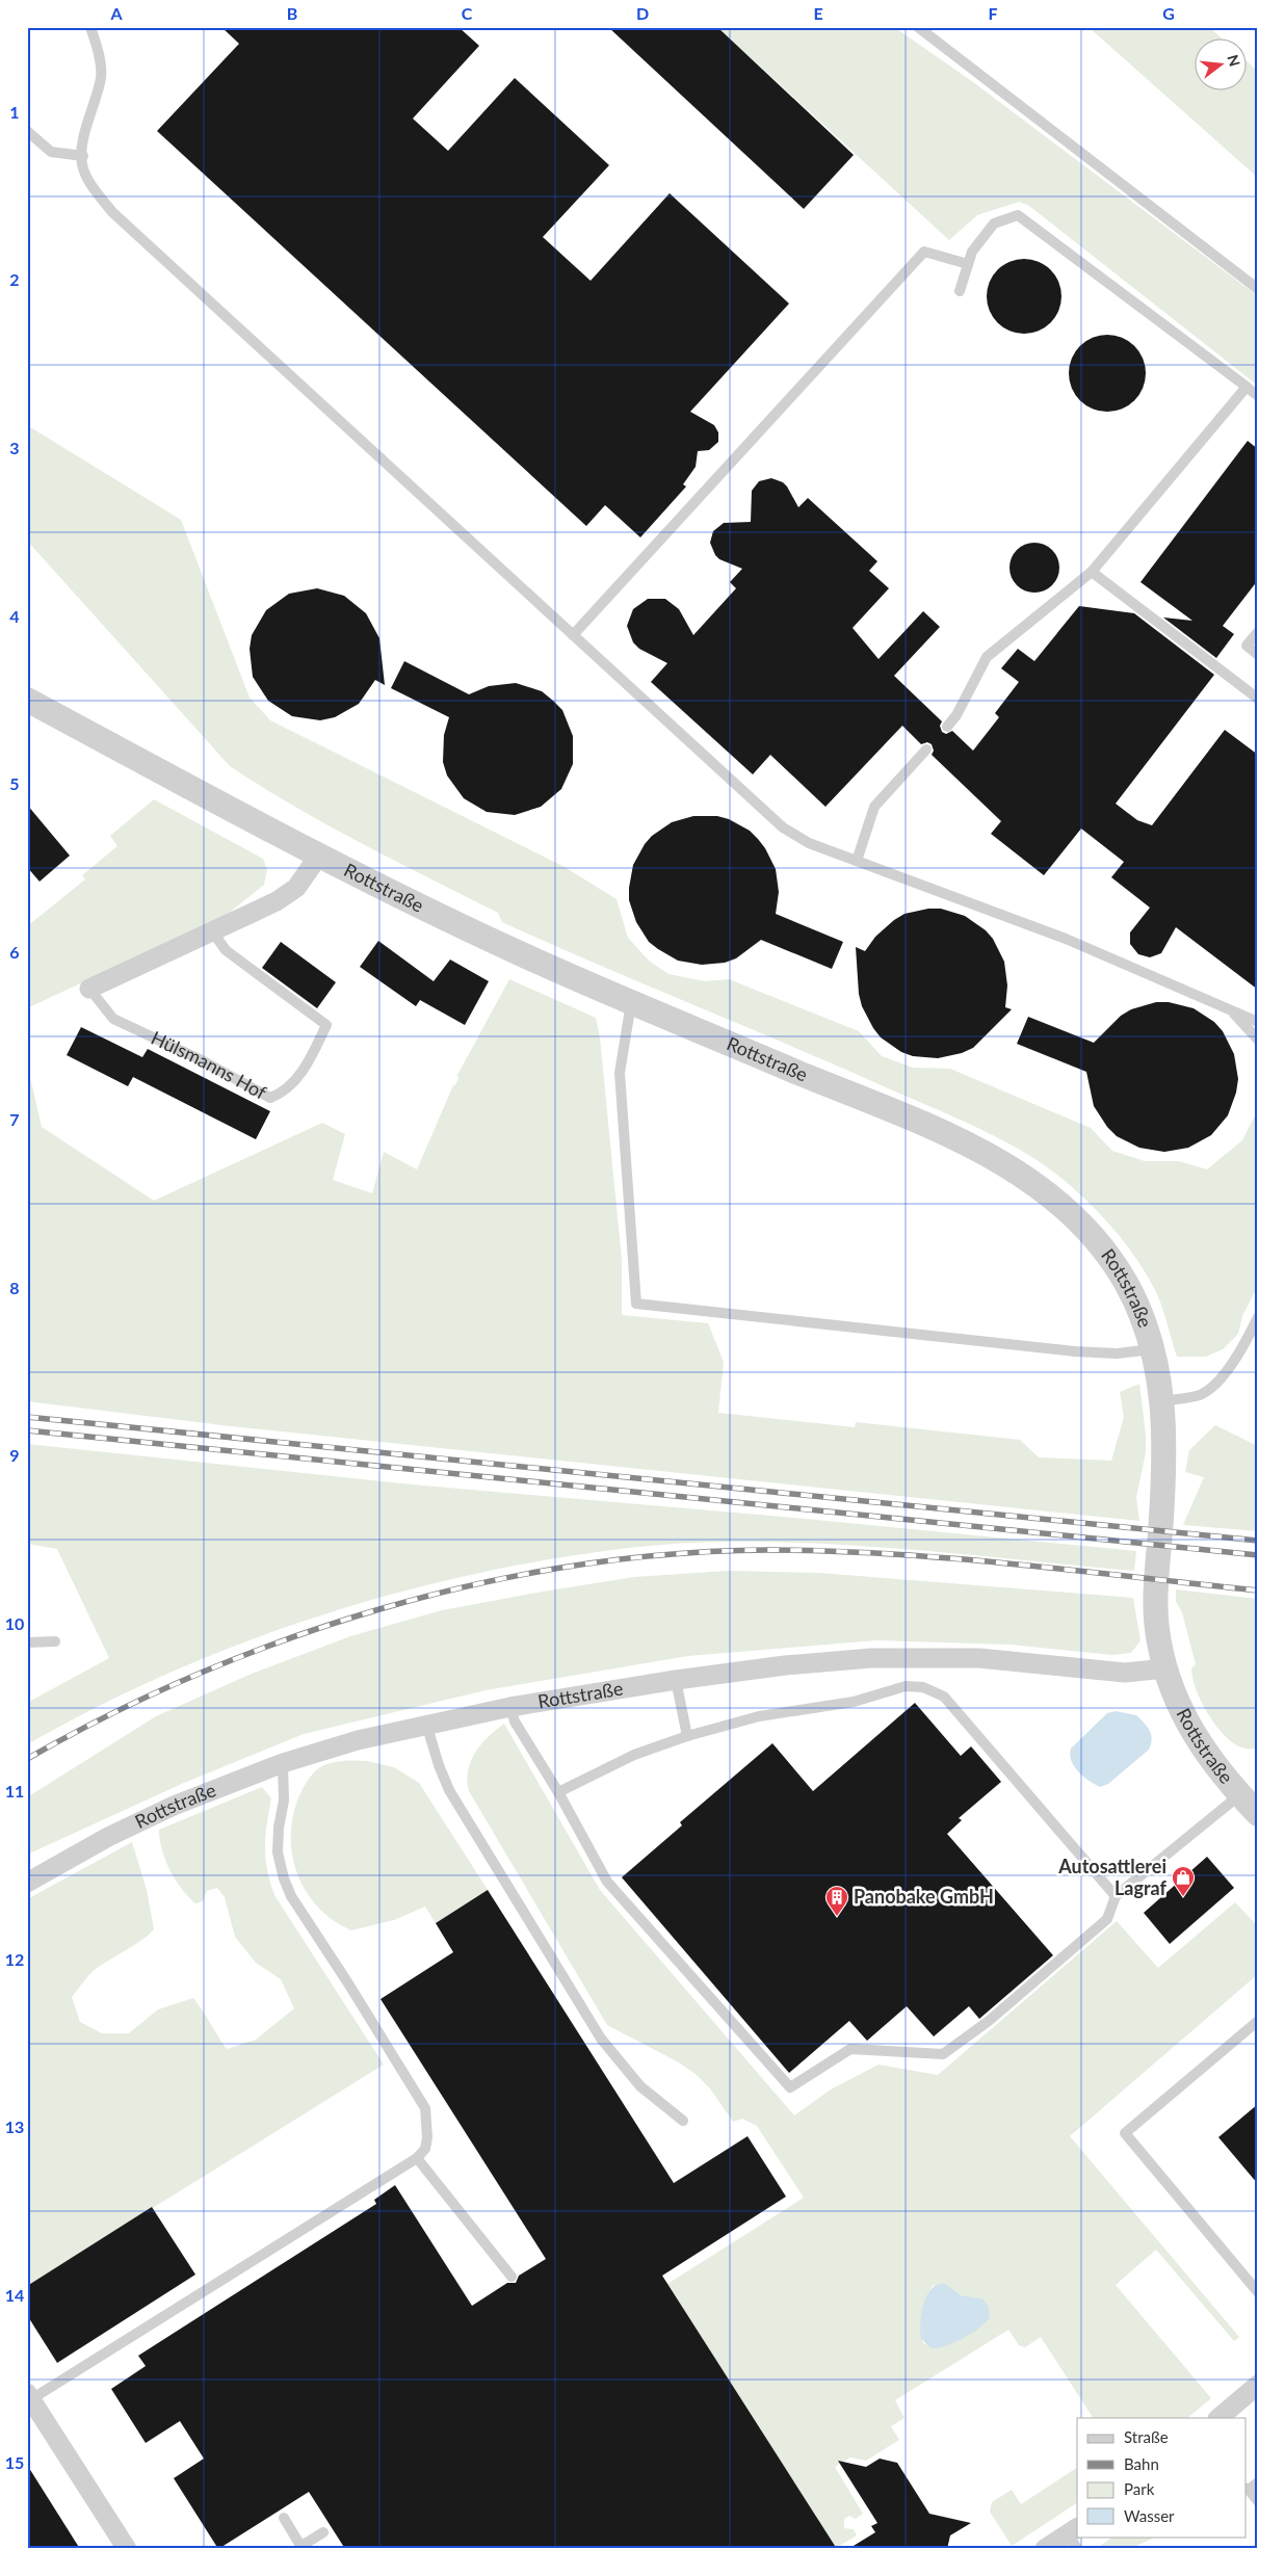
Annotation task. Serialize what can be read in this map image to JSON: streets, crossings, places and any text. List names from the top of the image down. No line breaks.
{"streets":{"street":["Rottstraße","Hülsmanns Hof"]},"crossings":[["Rottstraße","Hülsmanns Hof"]],"places":{"shop":["Autosattlerei Lagraf"],"building":["Panobake GmbH"]},"legend":["Straße","Bahn","Park","Wasser"],"north":"right","grid":{"columns":["A","B","C","D","E","F","G"],"rows":["1","2","3","4","5","6","7","8","9","10","11","12","13","14","15"]}}
